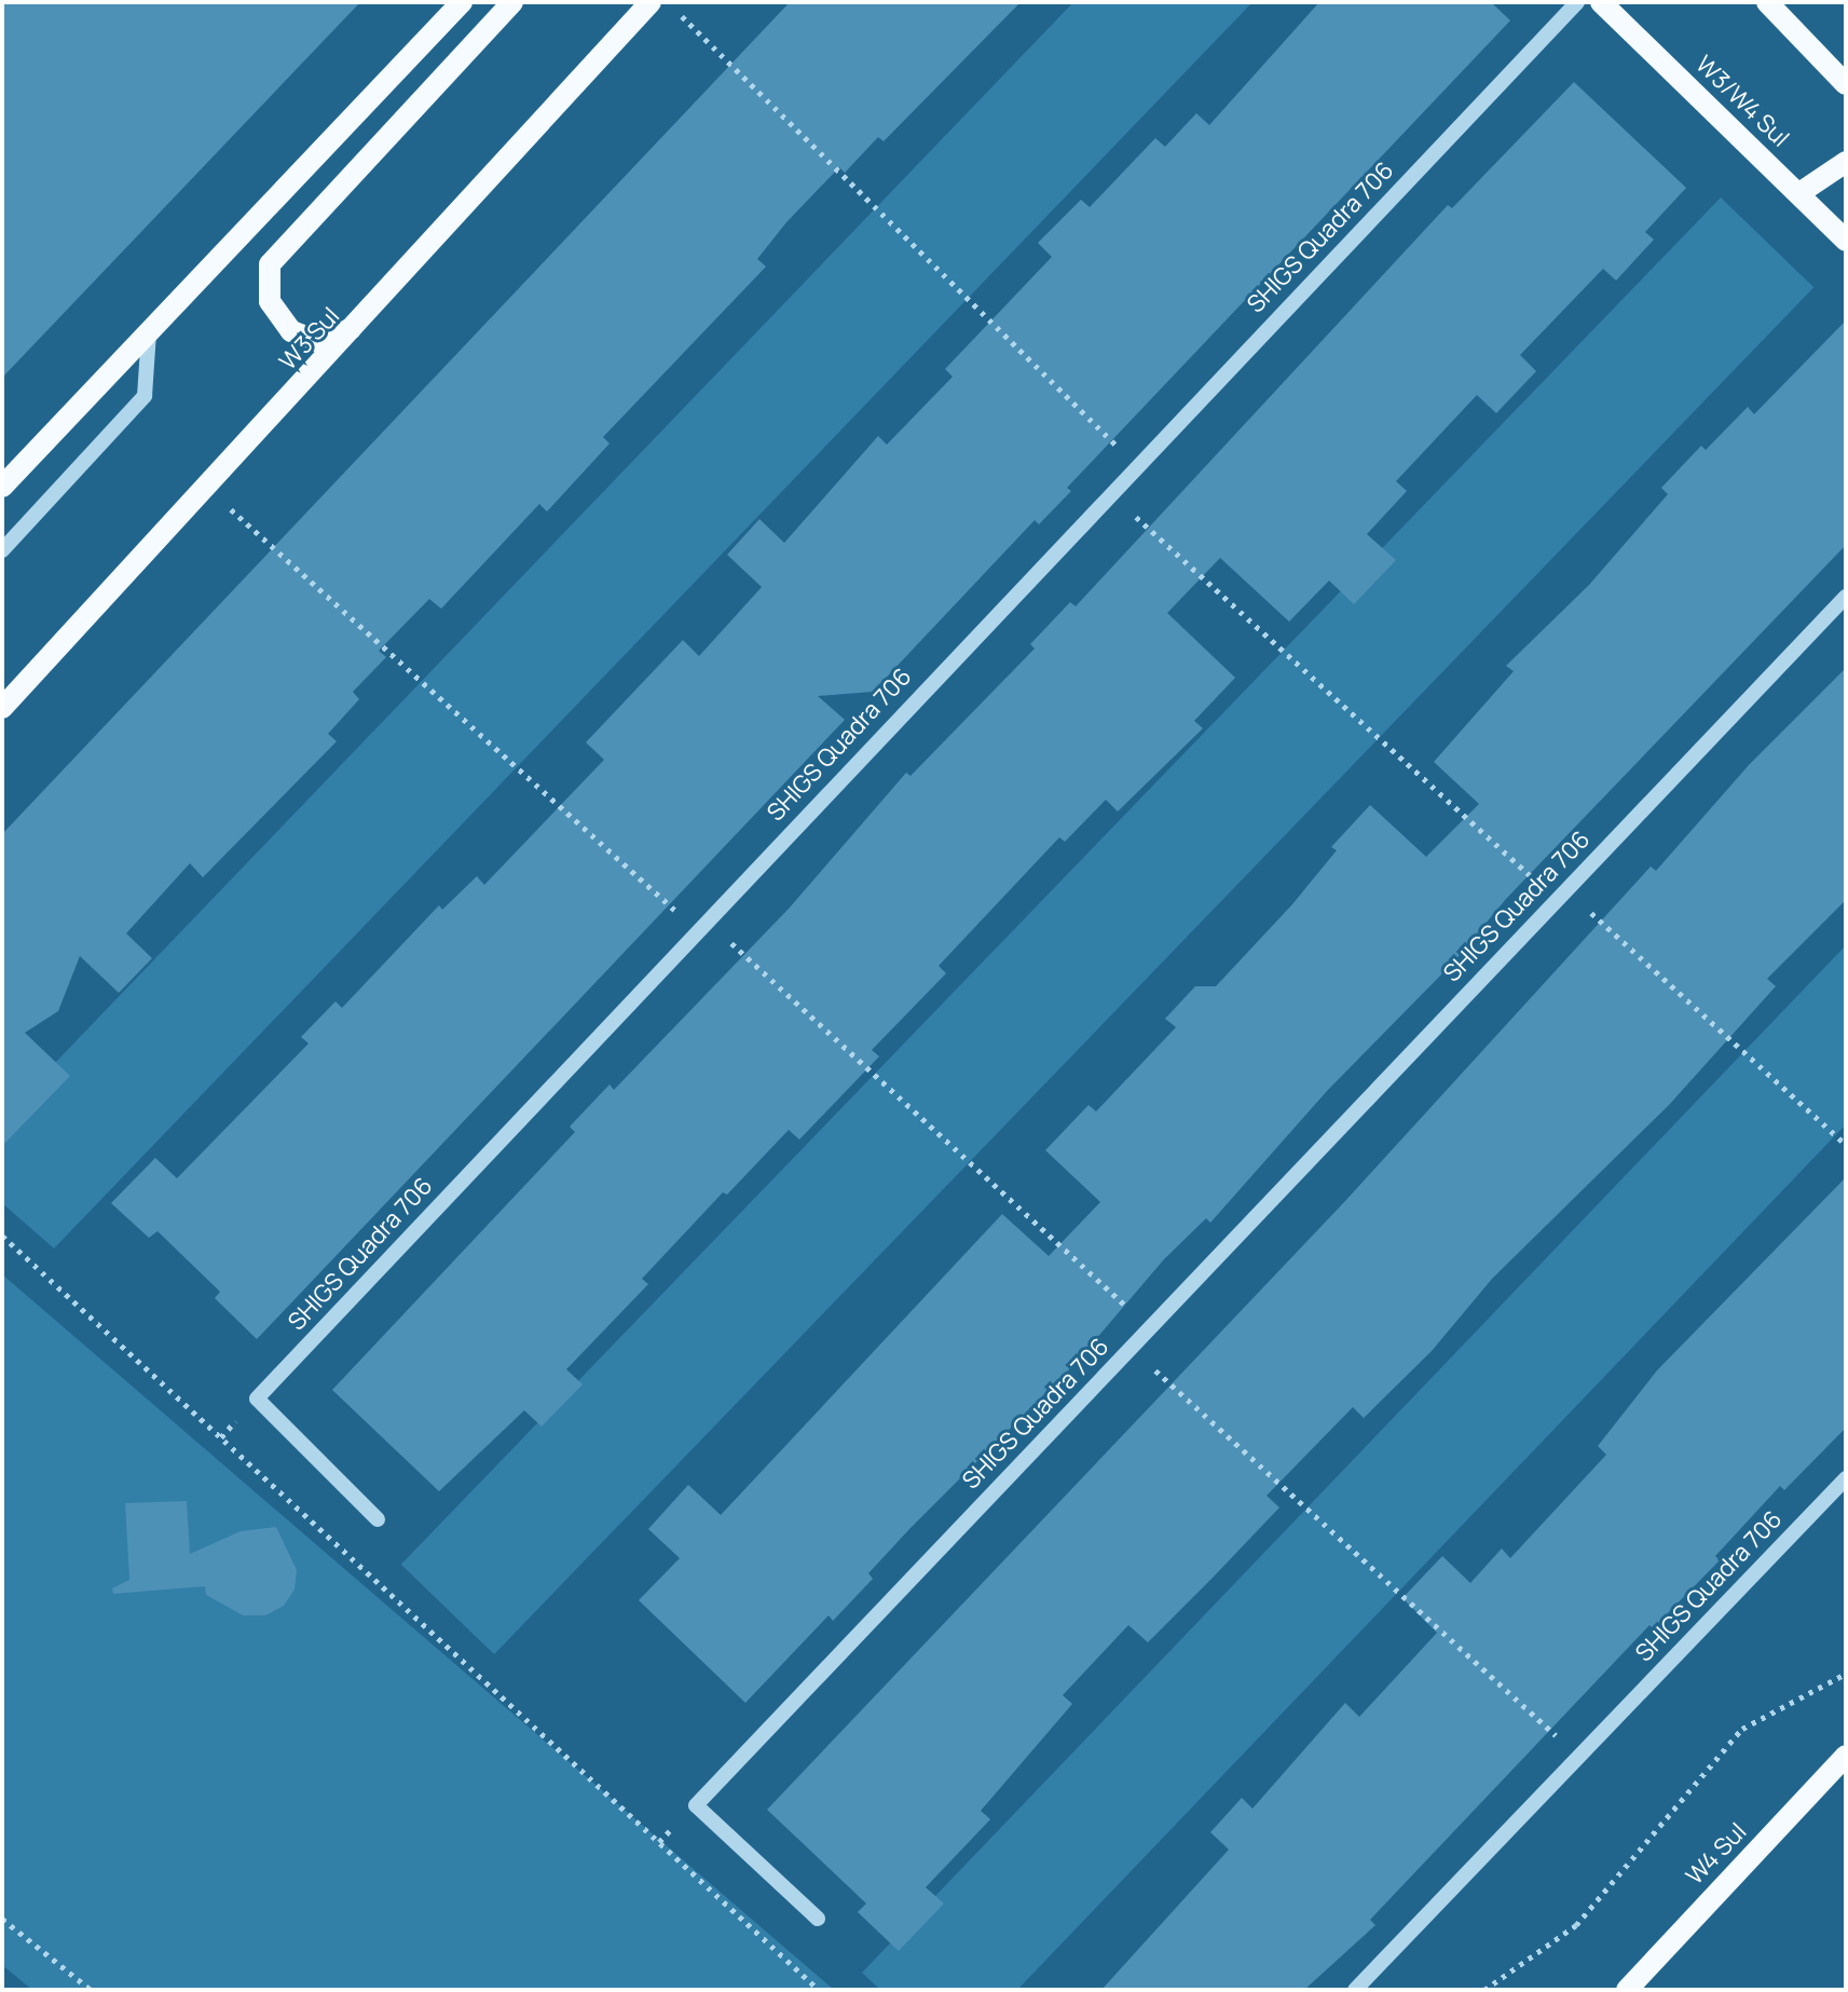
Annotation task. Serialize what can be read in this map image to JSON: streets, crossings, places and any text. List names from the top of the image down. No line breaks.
{"streets":{"main road":["W3/W4 Sul","W3 Sul","W4 Sul"],"street":["SHIGS Quadra 706"]}}
